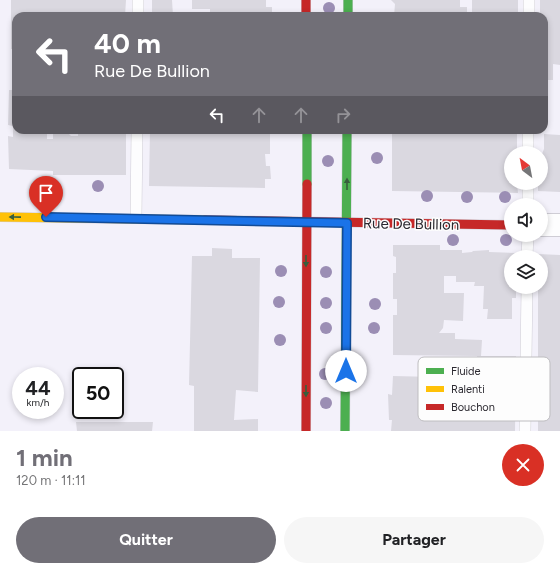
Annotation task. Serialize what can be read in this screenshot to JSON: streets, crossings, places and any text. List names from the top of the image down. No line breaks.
{"streets":{"main road":["Rue De Bullion"]},"legend":["Fluide","Ralenti","Bouchon"],"north":"top left","page":{"turn":["40 m","Rue De Bullion"],"speed":"44 km/h","limit":"50","heading":["1 min","120 m · 11:11"],"buttons":["Quitter","Partager"]}}
